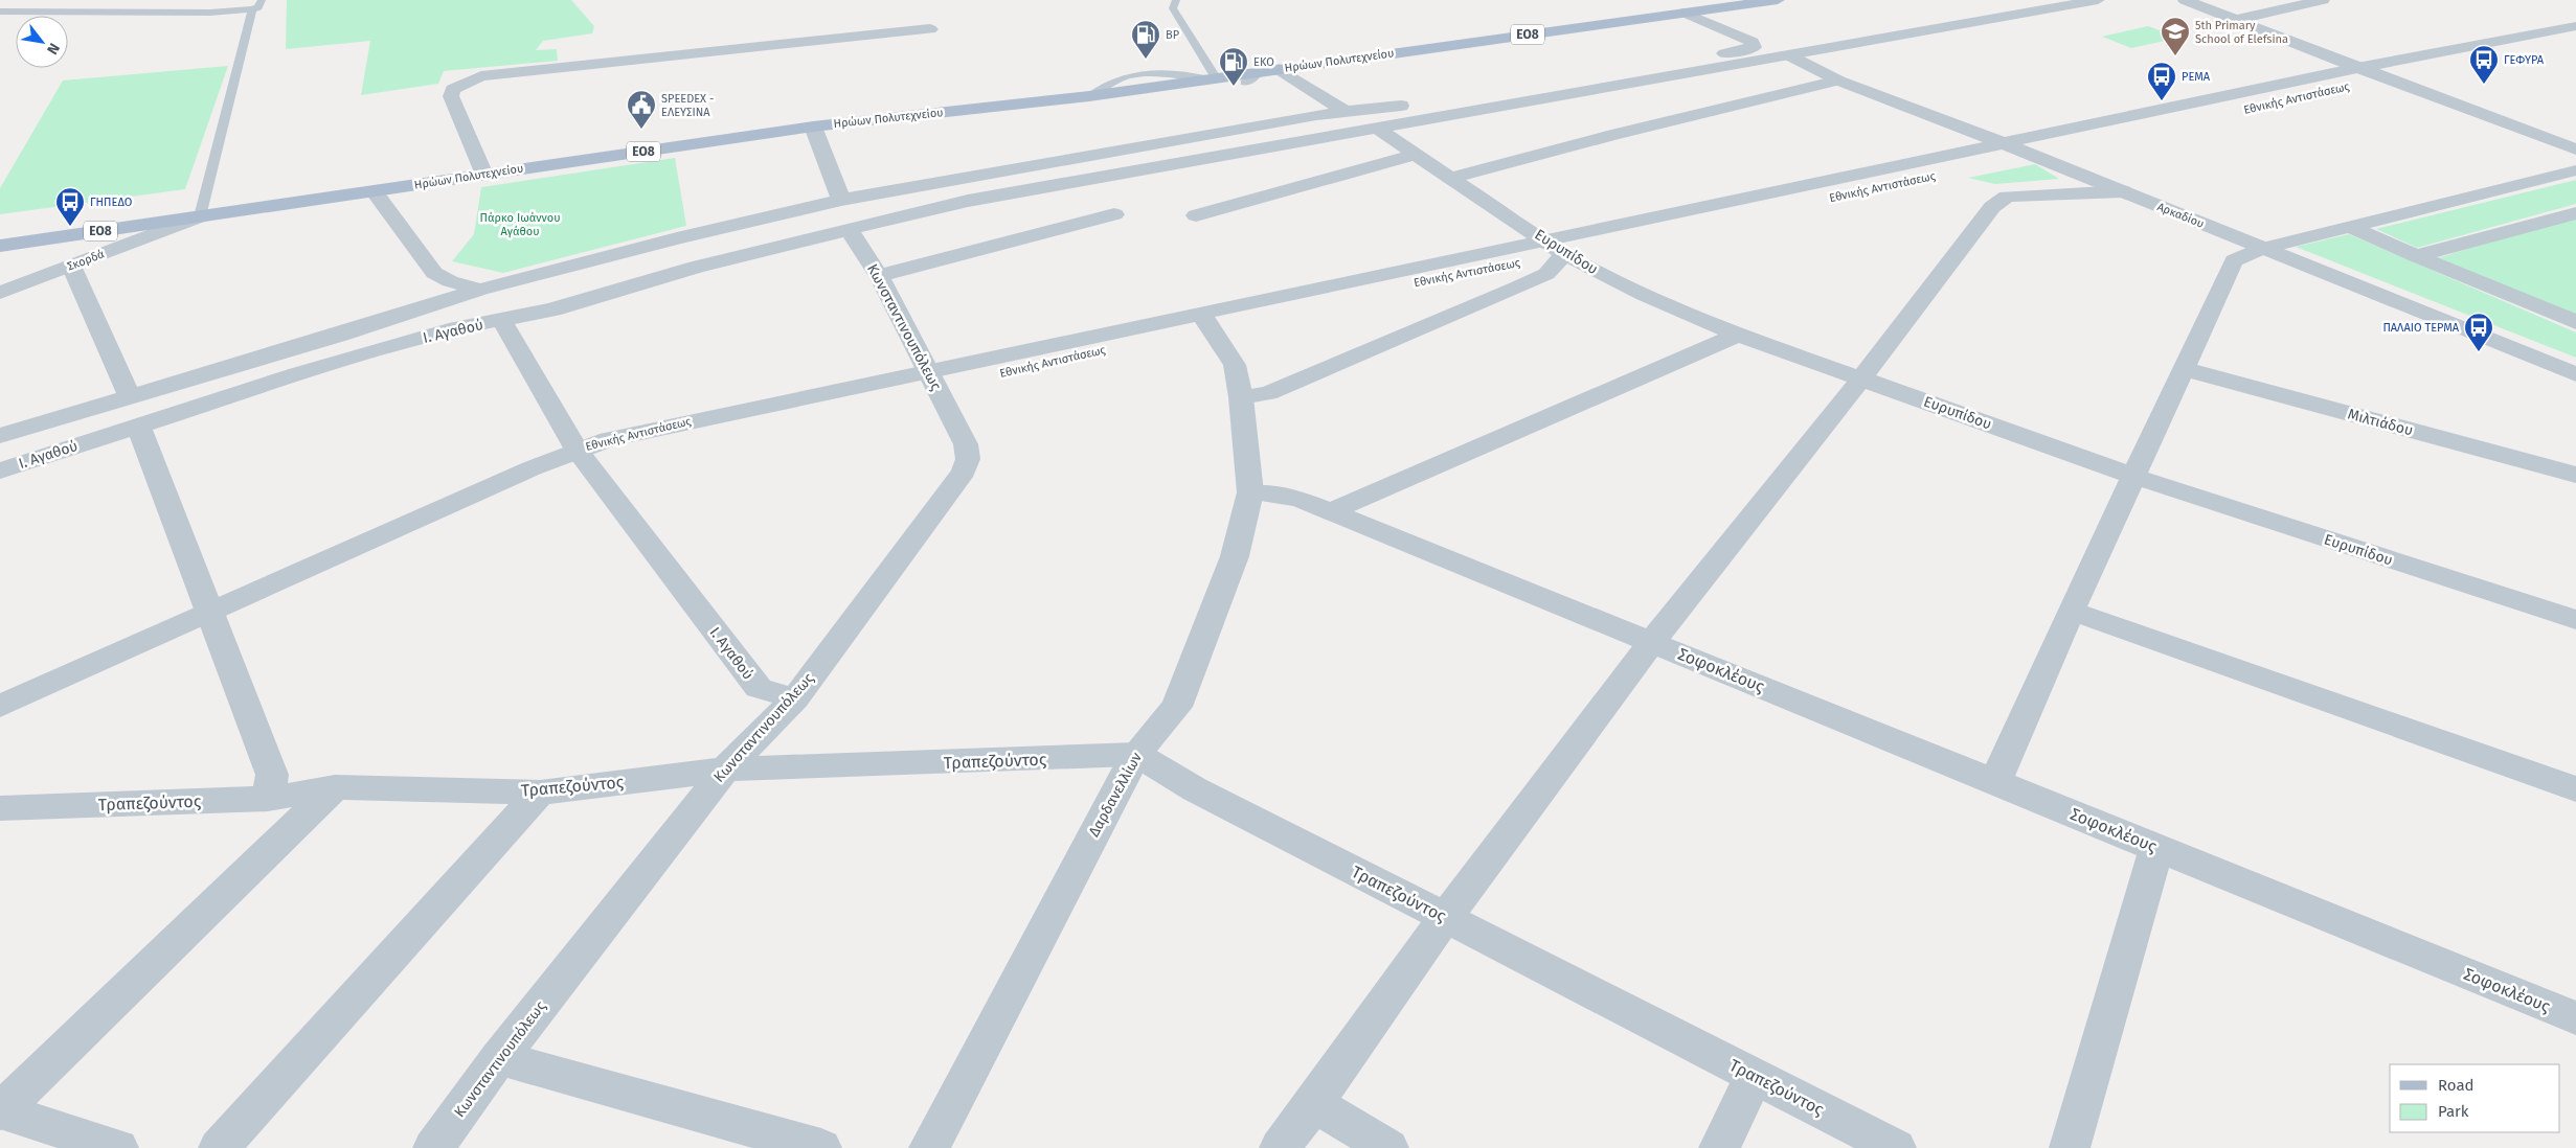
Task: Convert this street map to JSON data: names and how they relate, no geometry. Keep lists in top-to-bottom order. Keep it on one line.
{"streets":{"main road":["ΕΟ8","Ηρώων Πολυτεχνείου"],"street":["Εθνικής Αντιστάσεως","Αρκαδίου","Ευρυπίδου","Σκορδά","Κωνσταντινουπόλεως","Ι. Αγαθού","Μιλτιάδου","Σοφοκλέους","Τραπεζούντος","Δαρδανελλίων"]},"crossings":[["Ηρώων Πολυτεχνείου","Σκορδά"],["Εθνικής Αντιστάσεως","Αρκαδίου"],["Εθνικής Αντιστάσεως","Ευρυπίδου"],["Εθνικής Αντιστάσεως","Κωνσταντινουπόλεως"],["Εθνικής Αντιστάσεως","Ι. Αγαθού"],["Εθνικής Αντιστάσεως","Δαρδανελλίων"],["Κωνσταντινουπόλεως","Ι. Αγαθού"],["Κωνσταντινουπόλεως","Τραπεζούντος"],["Σοφοκλέους","Δαρδανελλίων"],["Τραπεζούντος","Δαρδανελλίων"]],"parks":["Πάρκο Ιωάννου Αγάθου"],"places":{"school or university":["5th Primary School of Elefsina"],"fuel station":["BP","EKO"],"bus stop":["ΓΕΦΥΡΑ","ΡΕΜΑ","ΓΗΠΕΔΟ","ΠΑΛΑΙΟ ΤΕΡΜΑ"],"public building":["SPEEDEX - ΕΛΕΥΣΙΝΑ"]},"legend":["Road","Park"],"north":"bottom right"}
